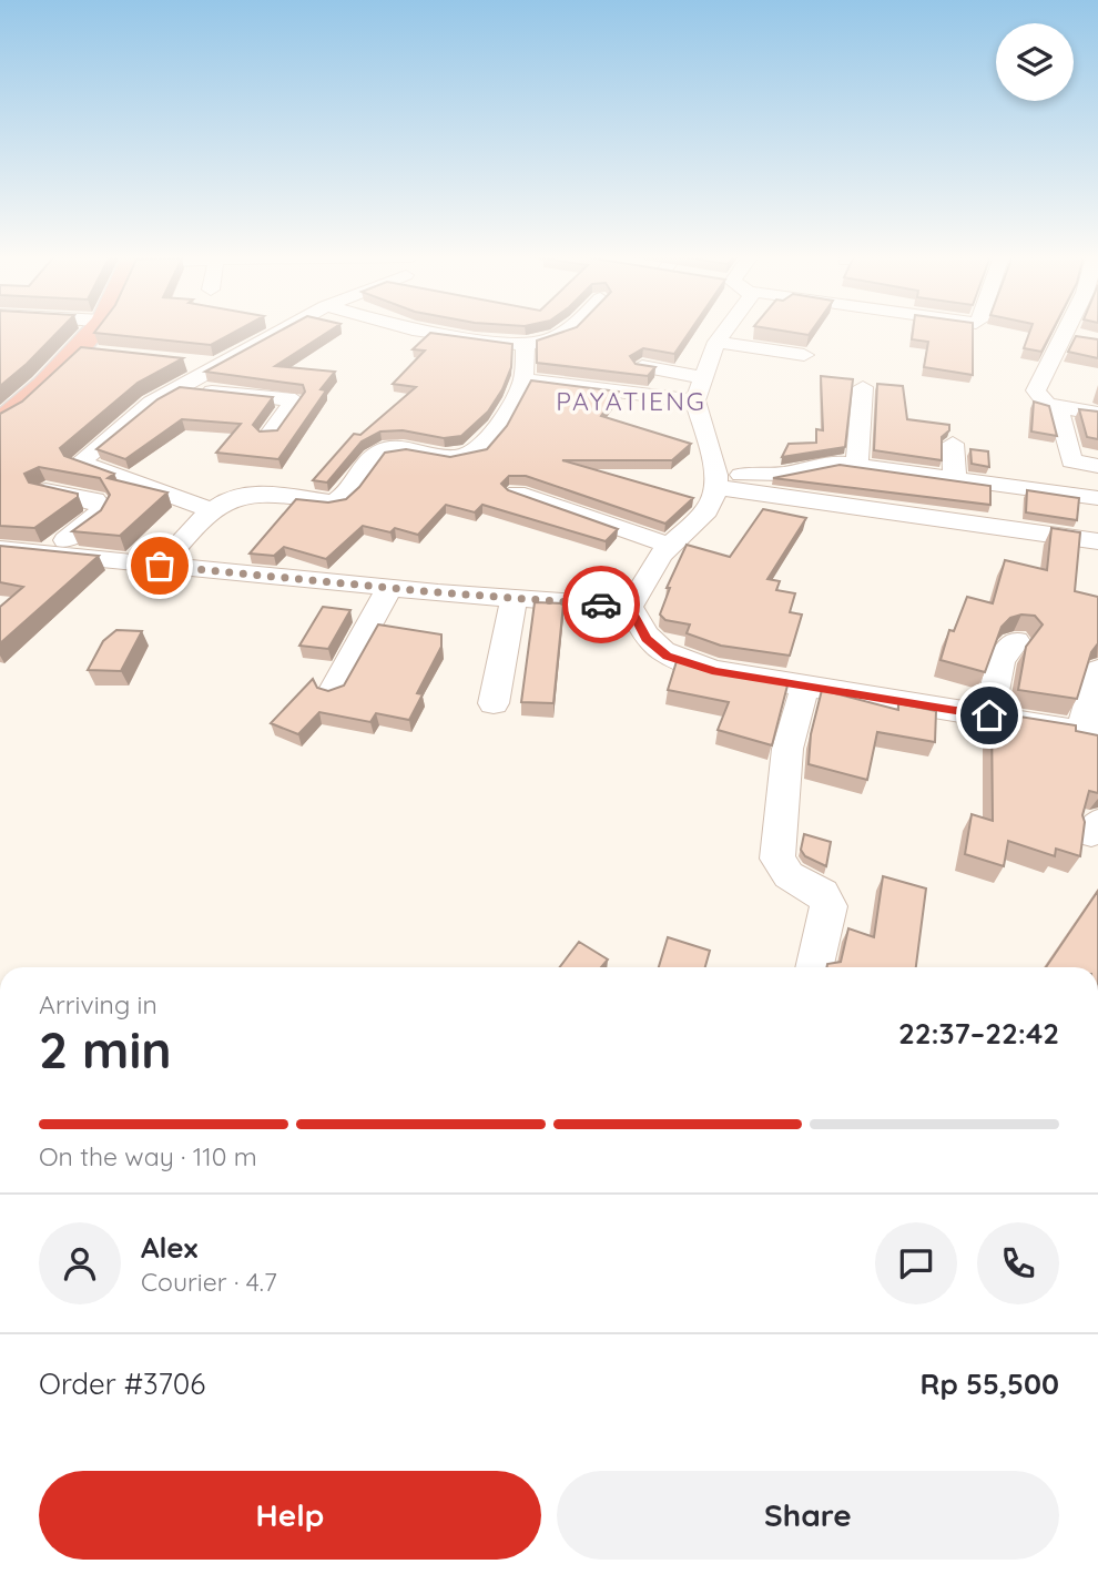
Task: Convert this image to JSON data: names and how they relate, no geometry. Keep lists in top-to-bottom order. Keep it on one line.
{"districts":["PAYATIENG"],"page":{"heading":["2 min","Arriving in","22:37–22:42"],"panel":["Alex","Courier · 4.7","Order #3706","Rp 55,500"],"bar":"On the way · 110 m","buttons":["Help","Share"]}}
